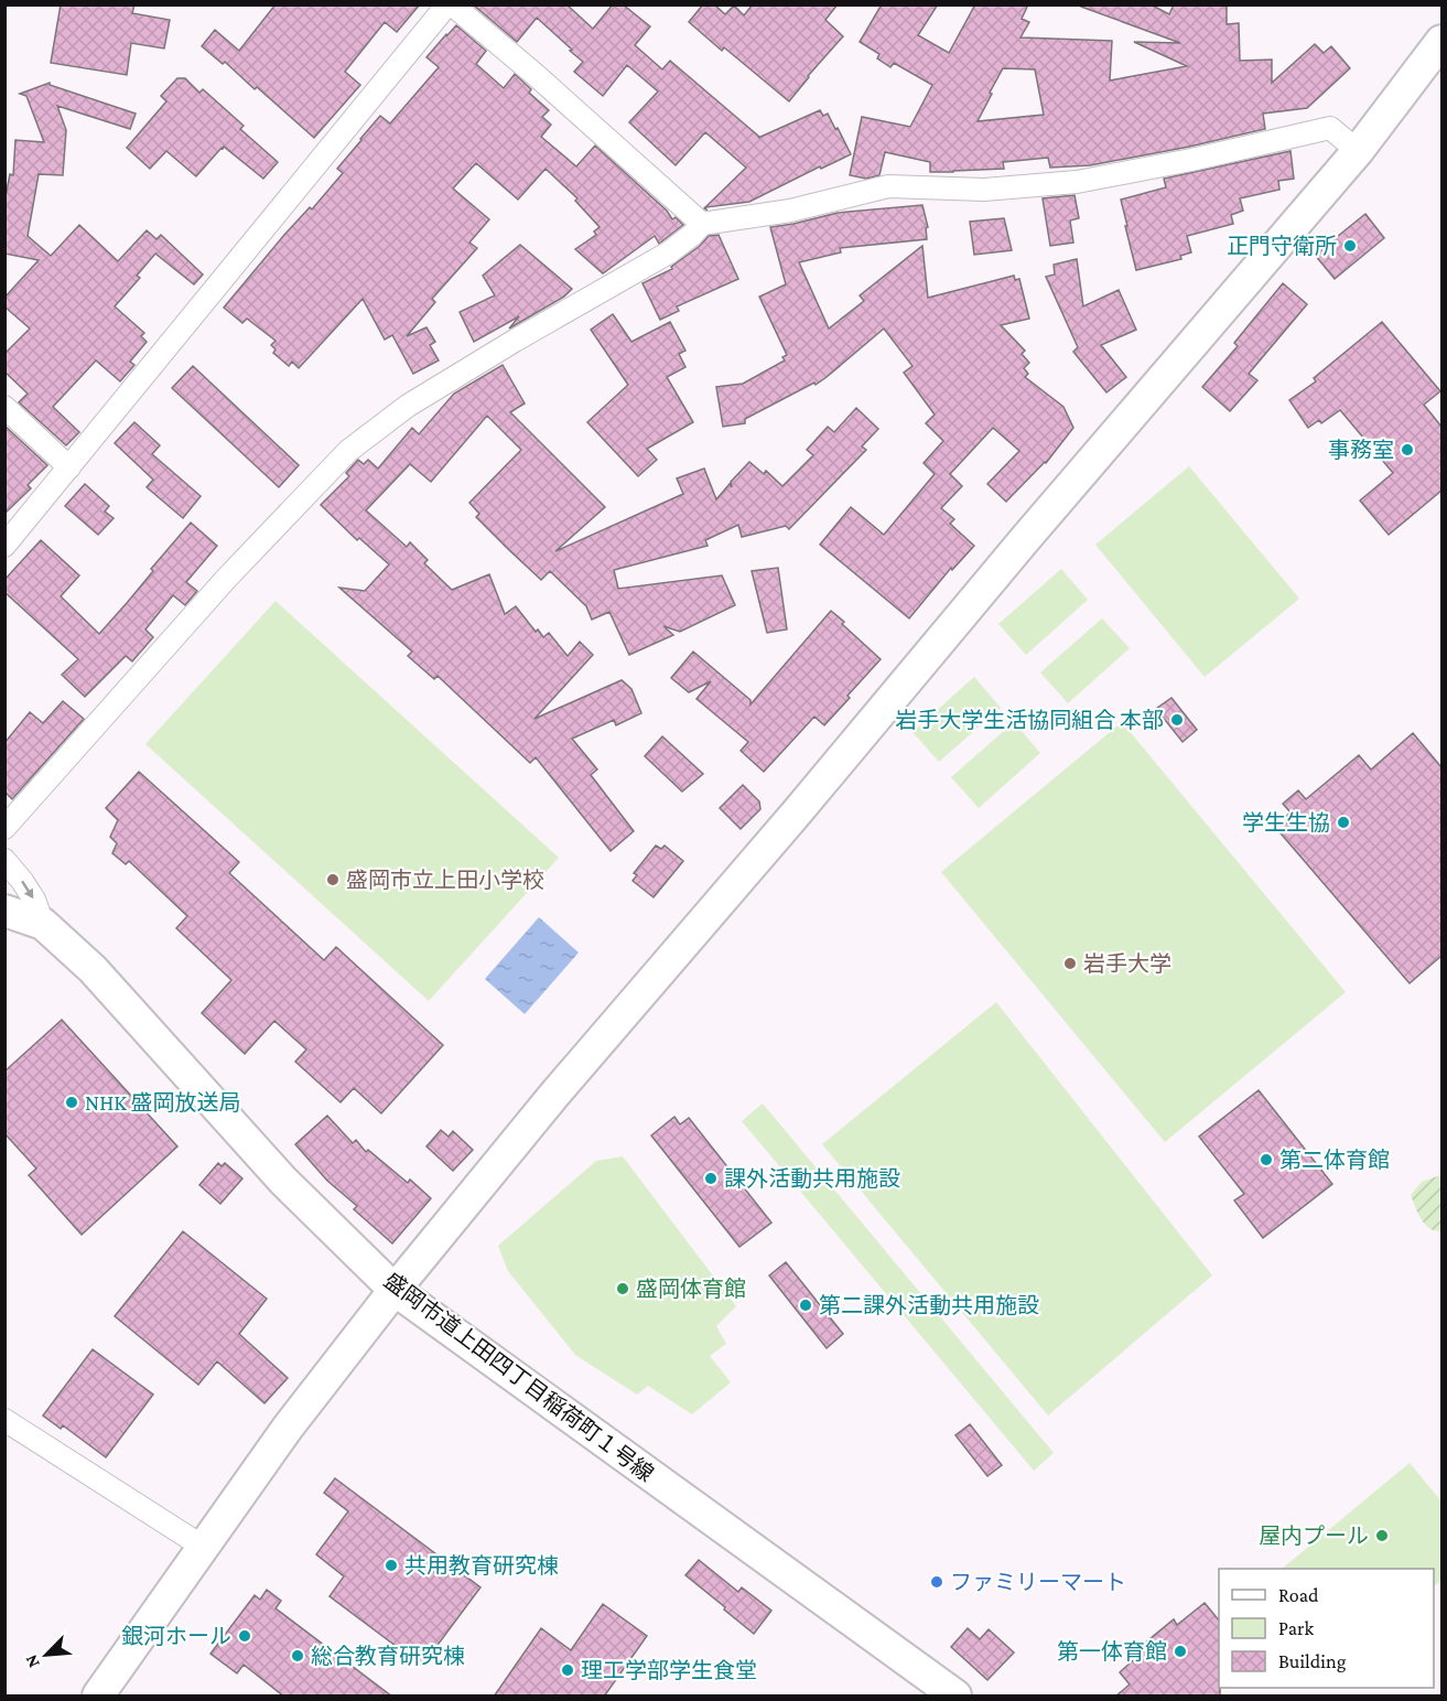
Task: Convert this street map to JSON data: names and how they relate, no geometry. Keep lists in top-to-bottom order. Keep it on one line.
{"streets":{"street":["盛岡市道上田四丁目稲荷町１号線"]},"places":["正門守衛所","事務室","岩手大学生活協同組合 本部","学生生協","盛岡市立上田小学校","岩手大学","NHK 盛岡放送局","第二体育館","課外活動共用施設","盛岡体育館","第二課外活動共用施設","屋内プール","共用教育研究棟","ファミリーマート","銀河ホール","第一体育館","総合教育研究棟","理工学部学生食堂"],"legend":["Road","Park","Building"],"north":"bottom left"}
